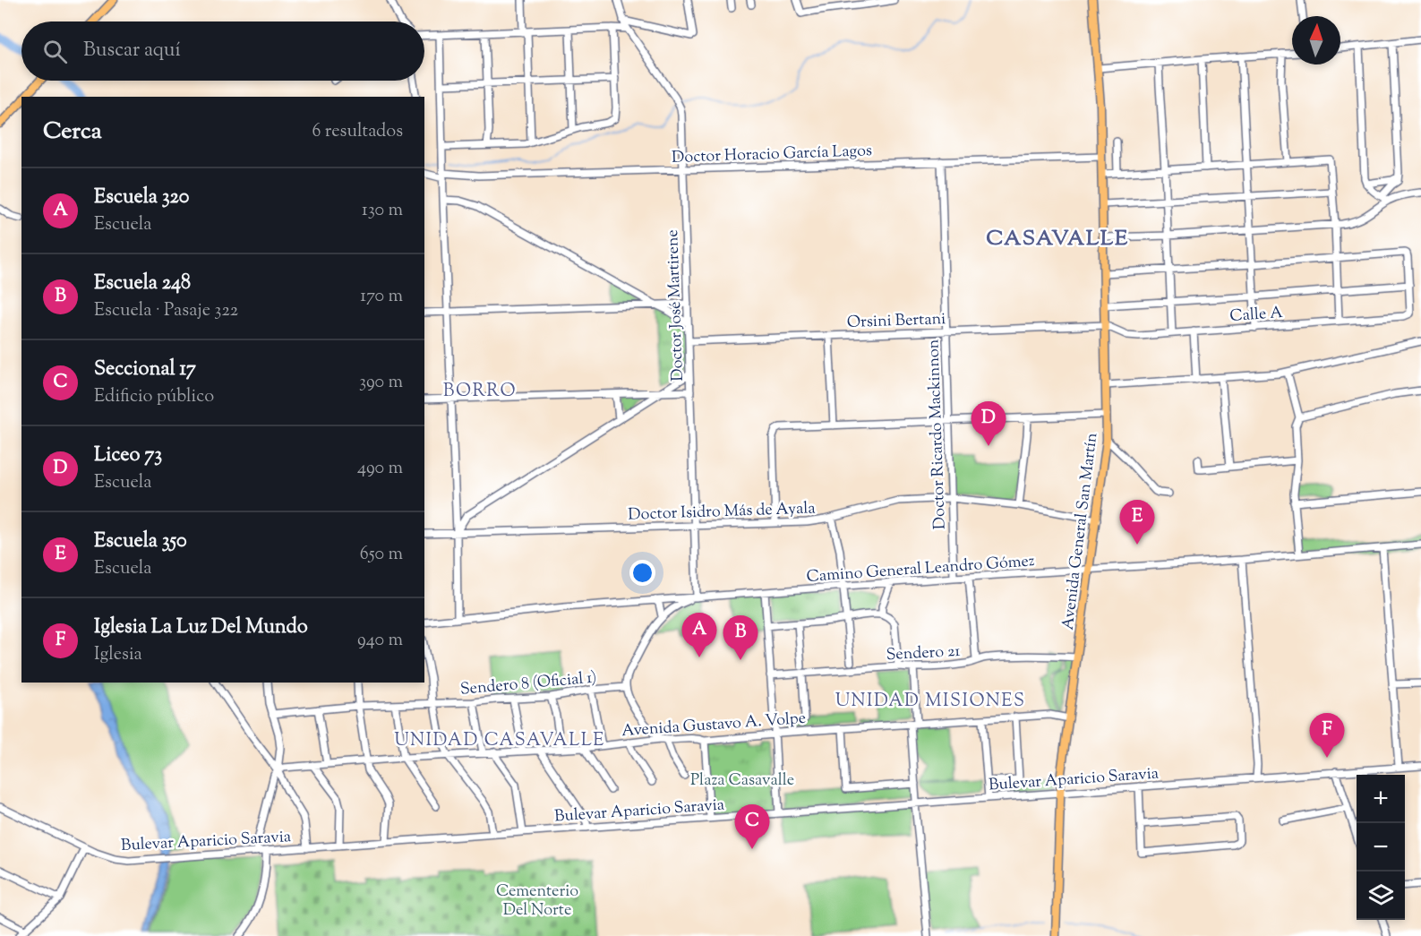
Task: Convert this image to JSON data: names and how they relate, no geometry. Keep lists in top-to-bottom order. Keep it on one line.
{"streets":{"main road":["Avenida General San Martín"],"street":["Doctor Horacio García Lagos","Doctor José Martirene","Calle A","Orsini Bertani","Doctor Ricardo Mackinnon","Doctor Isidro Más de Ayala","Camino General Leandro Gómez","Sendero 21","Sendero 8 (Oficial 1)","Avenida Gustavo A. Volpe","Bulevar Aparicio Saravia"]},"crossings":[["Doctor Horacio García Lagos","Doctor José Martirene"],["Doctor Horacio García Lagos","Doctor Ricardo Mackinnon"],["Doctor Horacio García Lagos","Avenida General San Martín"],["Doctor José Martirene","Orsini Bertani"],["Doctor José Martirene","Doctor Isidro Más de Ayala"],["Doctor José Martirene","Camino General Leandro Gómez"],["Doctor José Martirene","Sendero 21"],["Doctor José Martirene","Sendero 8 (Oficial 1)"],["Doctor José Martirene","Avenida Gustavo A. Volpe"],["Calle A","Orsini Bertani"],["Calle A","Avenida General San Martín"],["Orsini Bertani","Doctor Ricardo Mackinnon"],["Orsini Bertani","Avenida General San Martín"],["Doctor Ricardo Mackinnon","Doctor Isidro Más de Ayala"],["Doctor Ricardo Mackinnon","Camino General Leandro Gómez"],["Doctor Isidro Más de Ayala","Avenida General San Martín"],["Avenida General San Martín","Camino General Leandro Gómez"],["Avenida General San Martín","Sendero 21"],["Avenida General San Martín","Avenida Gustavo A. Volpe"],["Avenida General San Martín","Bulevar Aparicio Saravia"],["Camino General Leandro Gómez","Sendero 21"],["Camino General Leandro Gómez","Sendero 8 (Oficial 1)"],["Camino General Leandro Gómez","Avenida Gustavo A. Volpe"],["Sendero 21","Sendero 8 (Oficial 1)"],["Sendero 21","Avenida Gustavo A. Volpe"],["Sendero 8 (Oficial 1)","Avenida Gustavo A. Volpe"]],"districts":["CASAVALLE","BORRO","UNIDAD MISIONES","UNIDAD CASAVALLE"],"parks":["Plaza Casavalle","Cementerio Del Norte"],"north":"top","page":{"search":"Buscar aquí","heading":["Cerca","6 resultados"],"list":[{"mark":"A","name":"Escuela 320","note":"Escuela","value":"130 m"},{"mark":"B","name":"Escuela 248","note":"Escuela · Pasaje 322","value":"170 m"},{"mark":"C","name":"Seccional 17","note":"Edificio público","value":"390 m"},{"mark":"D","name":"Liceo 73","note":"Escuela","value":"490 m"},{"mark":"E","name":"Escuela 350","note":"Escuela","value":"650 m"},{"mark":"F","name":"Iglesia La Luz Del Mundo","note":"Iglesia","value":"940 m"}],"pins":["D","E","A","B","F","C"],"map_buttons":["+","−"]}}
